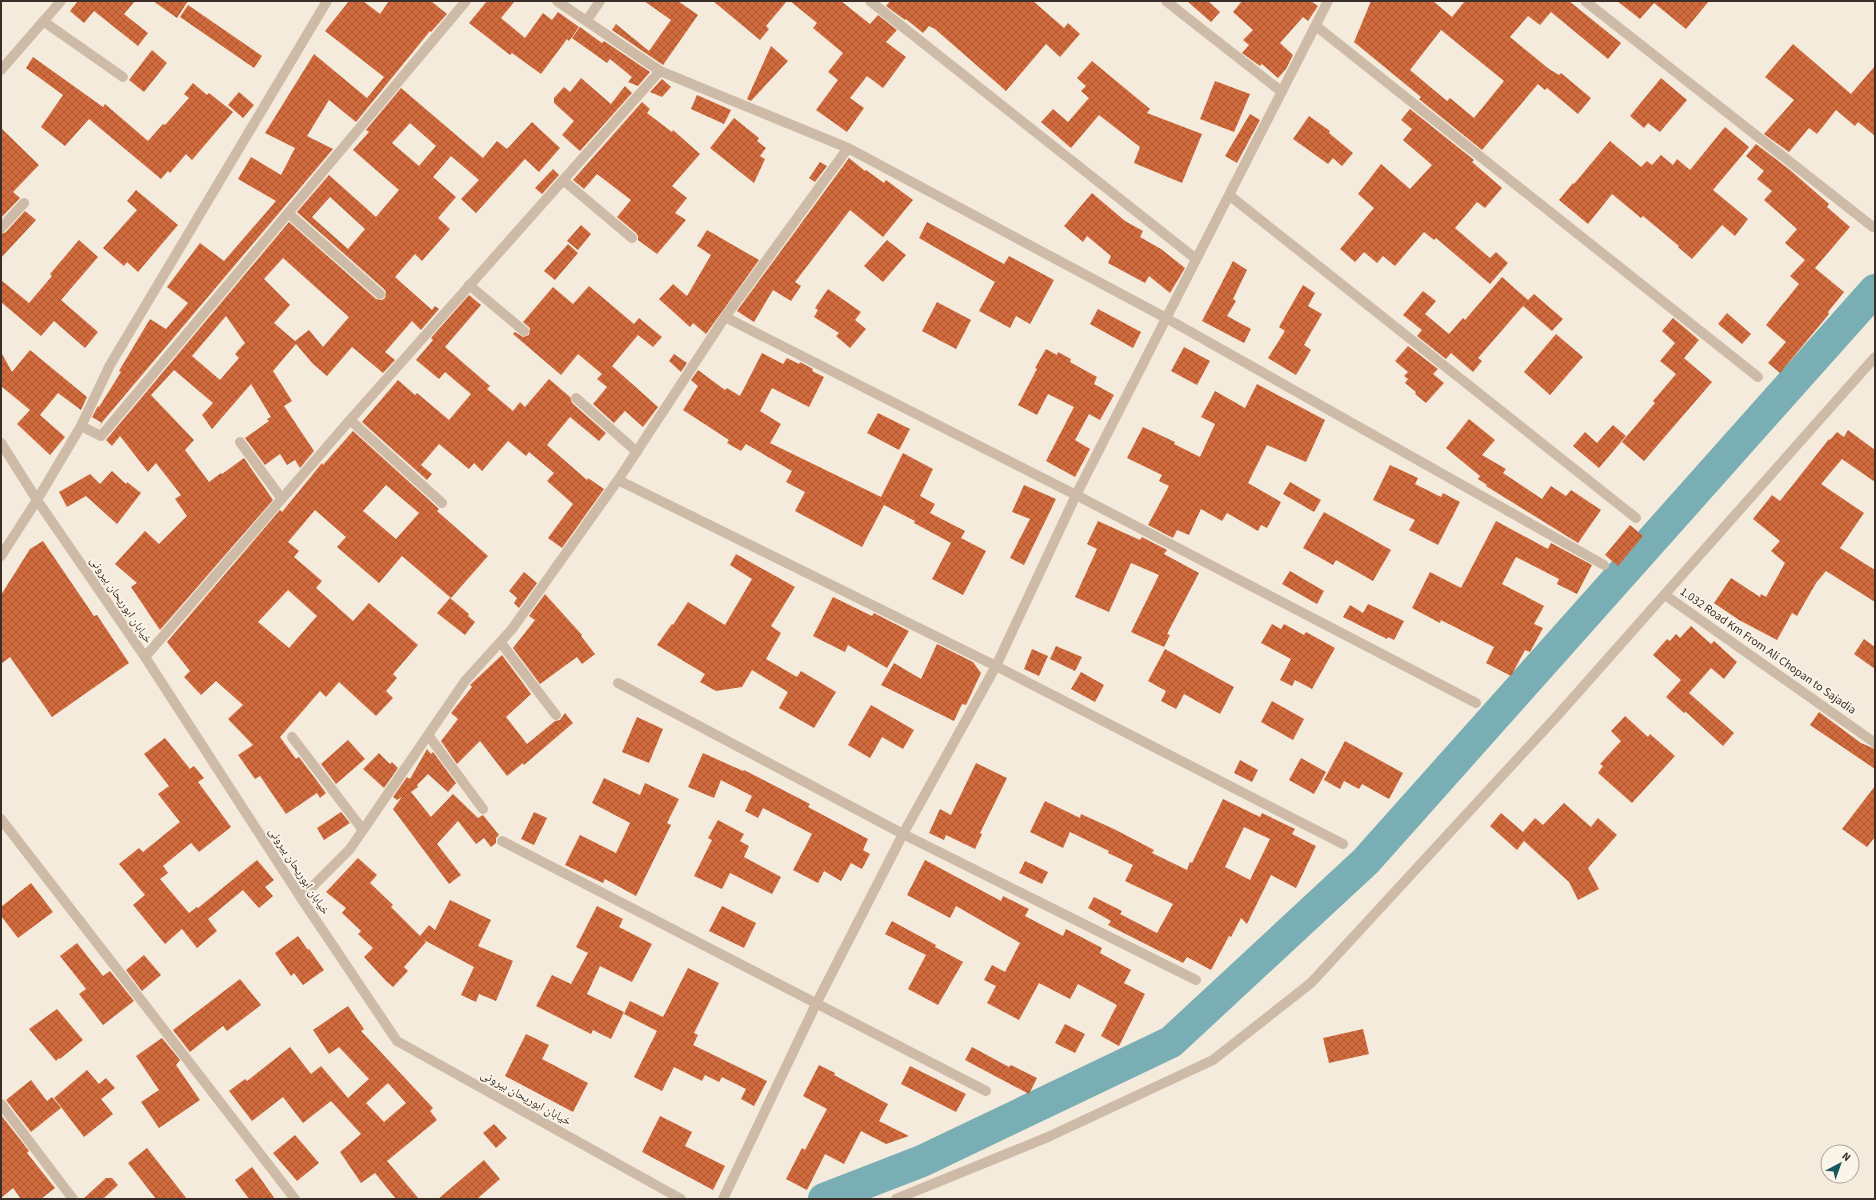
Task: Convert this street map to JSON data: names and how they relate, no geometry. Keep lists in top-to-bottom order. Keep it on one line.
{"streets":{"street":["خیابان ابوریحان بیرونی","1.032 Road Km From Ali Chopan to Sajadia"]},"north":"top right"}
